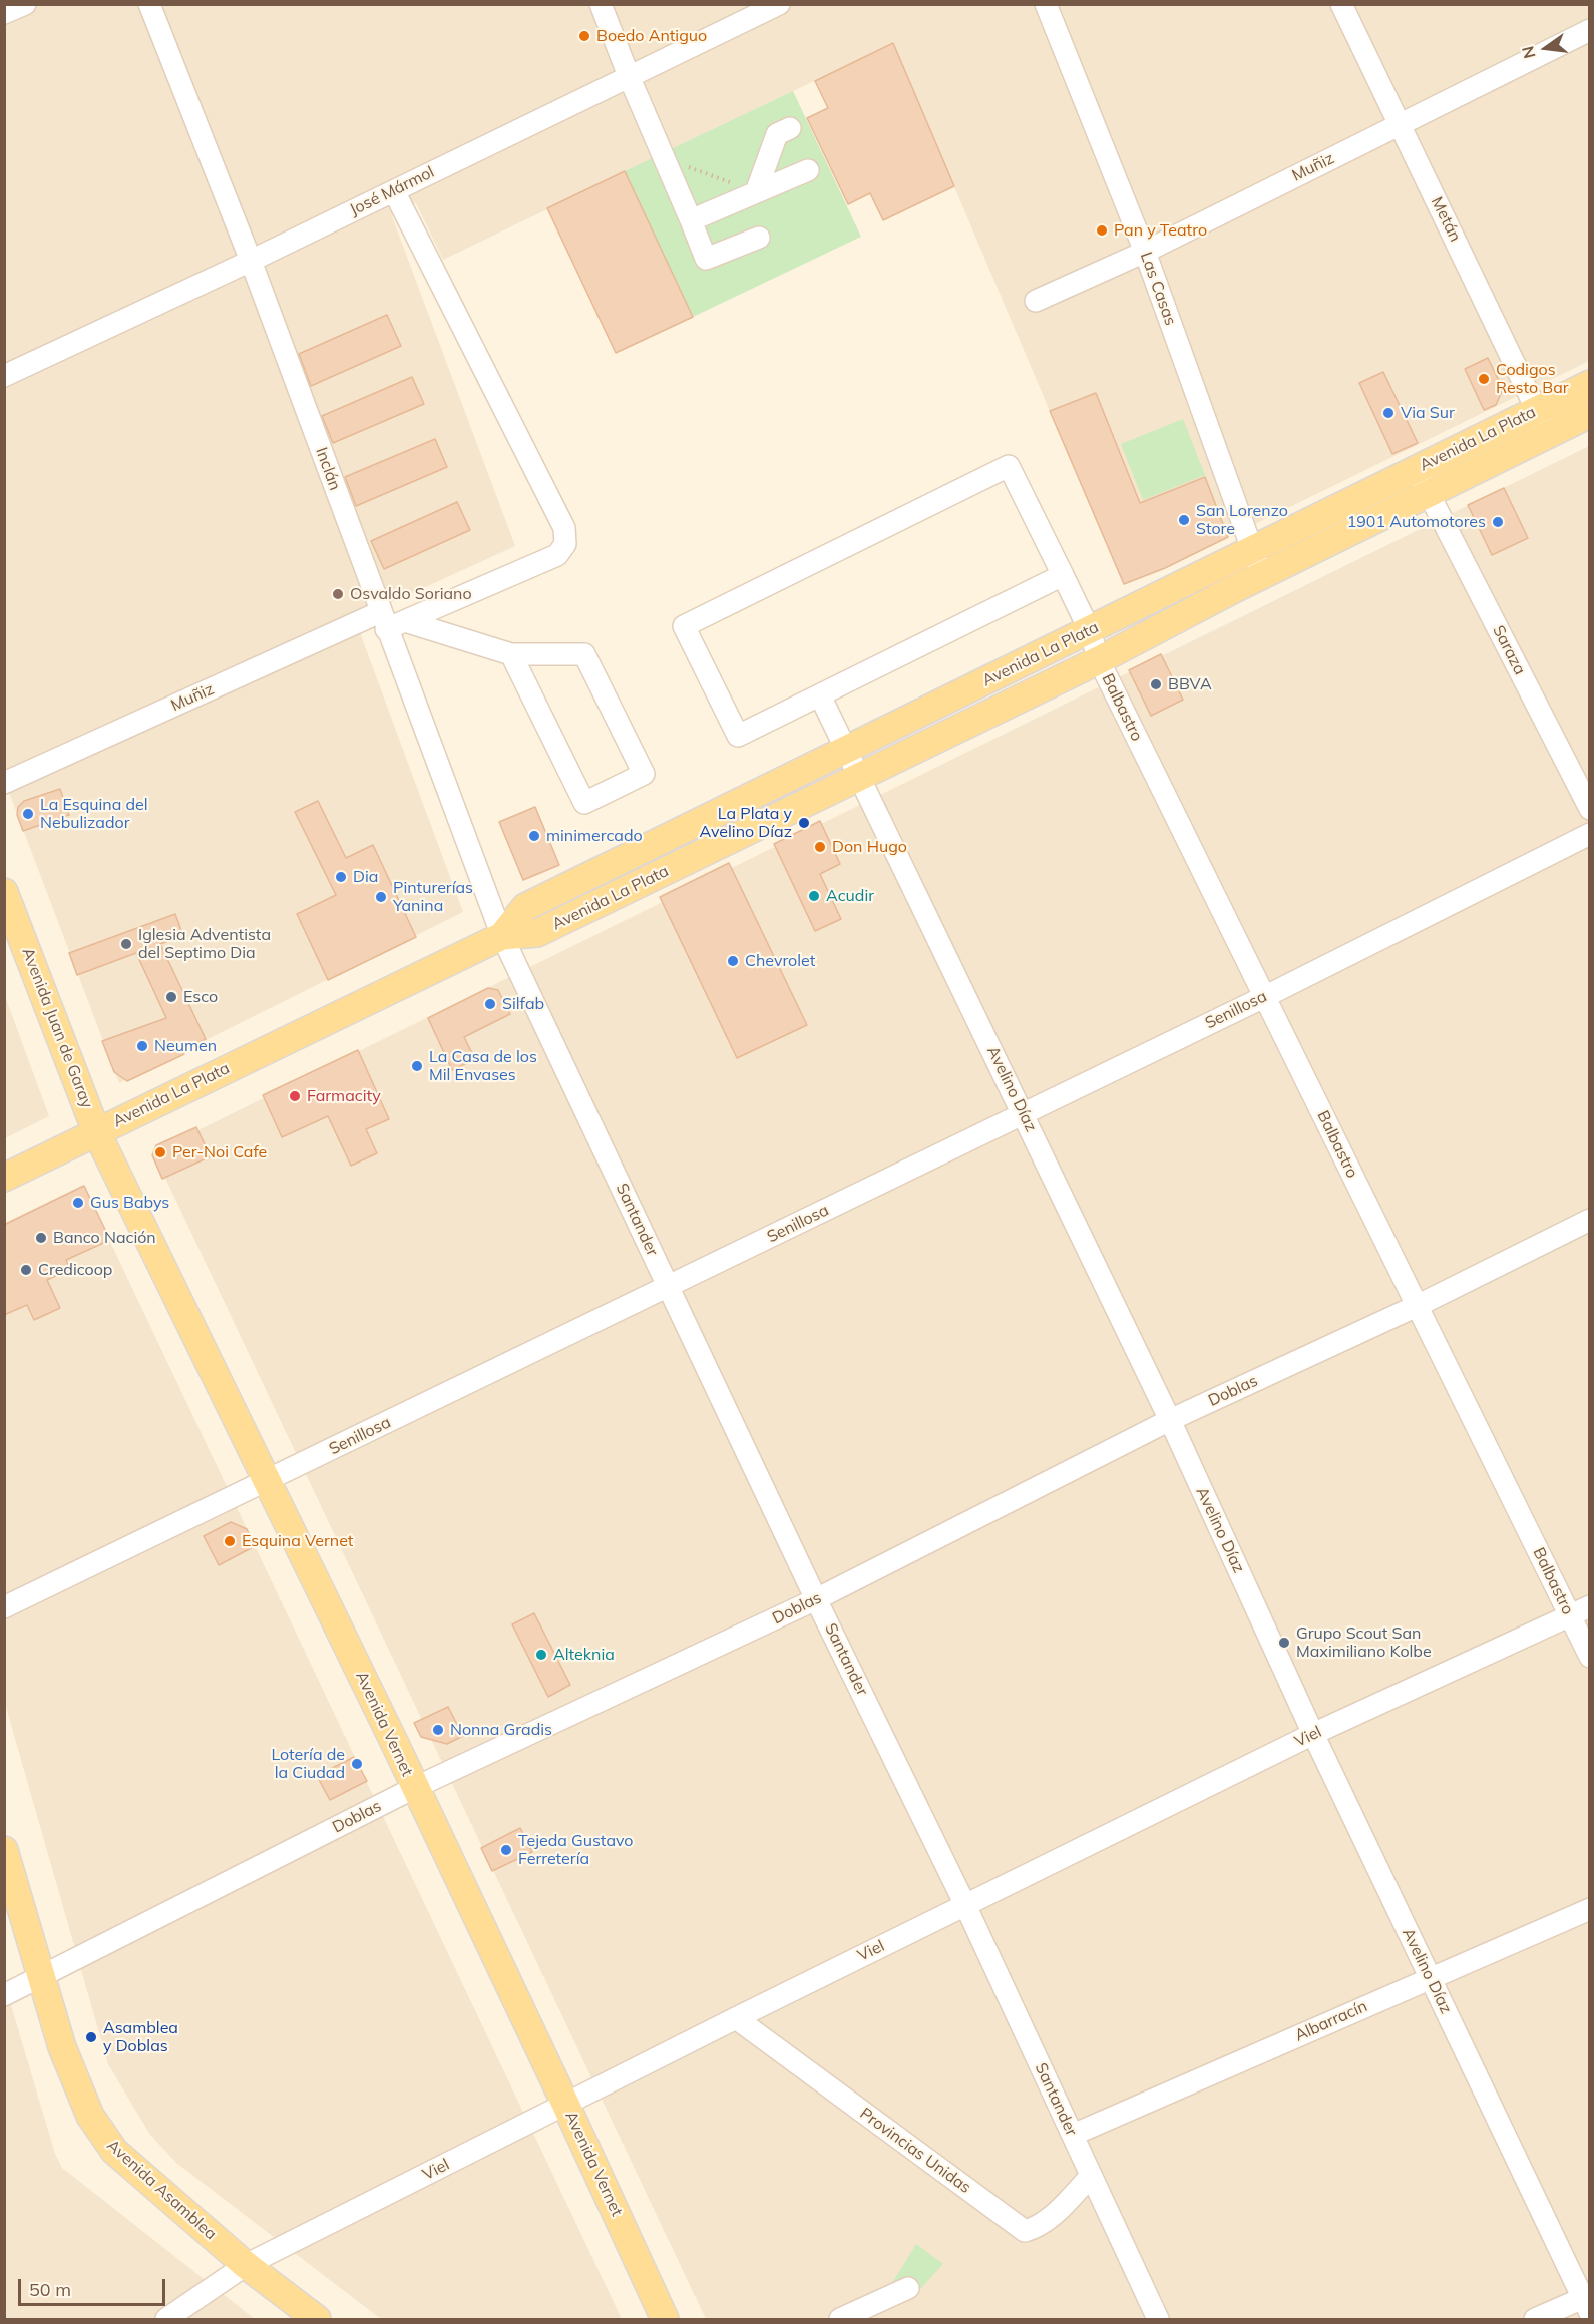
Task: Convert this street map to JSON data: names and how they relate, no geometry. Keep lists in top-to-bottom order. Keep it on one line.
{"streets":{"main road":["Avenida La Plata","Avenida Juan de Garay","Avenida Vernet","Avenida Asamblea"],"street":["Muñiz","José Mármol","Metán","Las Casas","Inclán","Saraza","Balbastro","Senillosa","Avelino Díaz","Santander","Doblas","Viel","Albarracín","Provincias Unidas"]},"crossings":[["Muñiz","José Mármol"],["Muñiz","Metán"],["Muñiz","Las Casas"],["Muñiz","Inclán"],["José Mármol","Inclán"],["Metán","Avenida La Plata"],["Las Casas","Avenida La Plata"],["Avenida La Plata","Inclán"],["Avenida La Plata","Saraza"],["Avenida La Plata","Balbastro"],["Avenida La Plata","Avenida Juan de Garay"],["Avenida La Plata","Avelino Díaz"],["Avenida La Plata","Santander"],["Avenida La Plata","Avenida Vernet"],["Inclán","Santander"],["Balbastro","Senillosa"],["Balbastro","Avelino Díaz"],["Balbastro","Doblas"],["Balbastro","Viel"],["Senillosa","Avelino Díaz"],["Senillosa","Santander"],["Senillosa","Avenida Vernet"],["Avenida Juan de Garay","Avenida Vernet"],["Avelino Díaz","Doblas"],["Avelino Díaz","Viel"],["Avelino Díaz","Albarracín"],["Santander","Doblas"],["Santander","Viel"],["Santander","Albarracín"],["Santander","Provincias Unidas"],["Doblas","Avenida Vernet"],["Doblas","Avenida Asamblea"],["Avenida Vernet","Viel"],["Viel","Provincias Unidas"],["Viel","Avenida Asamblea"]],"places":["Boedo Antiguo","Pan y Teatro","Codigos Resto Bar","Via Sur","San Lorenzo Store","1901 Automotores","Osvaldo Soriano","BBVA","La Esquina del Nebulizador","La Plata y Avelino Díaz","minimercado","Don Hugo","Dia","Acudir","Pinturerías Yanina","Iglesia Adventista del Septimo Dia","Chevrolet","Esco","Silfab","Neumen","La Casa de los Mil Envases","Farmacity","Per-Noi Cafe","Gus Babys","Banco Nación","Credicoop","Esquina Vernet","Grupo Scout San Maximiliano Kolbe","Alteknia","Nonna Gradis","Lotería de la Ciudad","Tejeda Gustavo Ferretería","Asamblea y Doblas"],"scale_bar":"50 m","north":"left"}
